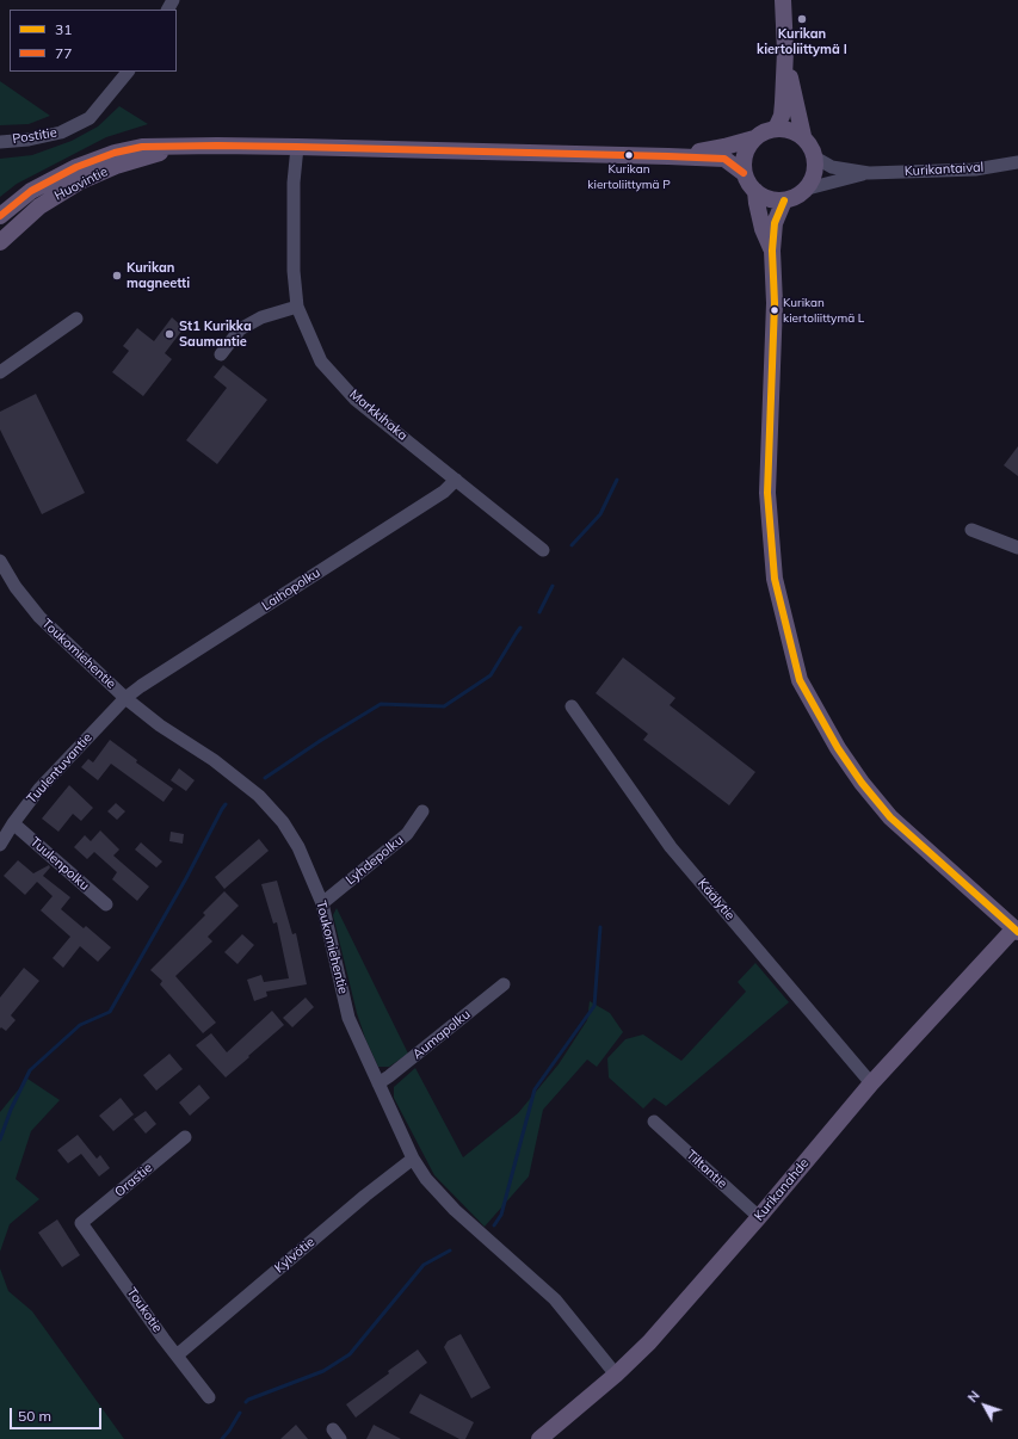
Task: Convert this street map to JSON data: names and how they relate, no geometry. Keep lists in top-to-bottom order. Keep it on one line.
{"streets":{"main road":["Huovintie","Kurikanahde"],"street":["Postitie","Kurikantaival","Markkihaka","Laihopolku","Toukomiehentie","Tuulentuvantie","Lyhdepolku","Tuulenpolku","Käälytie","Aumapolku","Tiltantie","Orastie","Kylvötie","Toukotie"]},"crossings":[["Kurikantaival","Huovintie"],["Huovintie","Markkihaka"],["Markkihaka","Laihopolku"],["Laihopolku","Toukomiehentie"],["Laihopolku","Tuulentuvantie"],["Toukomiehentie","Tuulentuvantie"],["Toukomiehentie","Lyhdepolku"],["Toukomiehentie","Aumapolku"],["Toukomiehentie","Kurikanahde"],["Toukomiehentie","Kylvötie"],["Tuulentuvantie","Tuulenpolku"],["Käälytie","Kurikanahde"],["Tiltantie","Kurikanahde"],["Orastie","Toukotie"],["Kylvötie","Toukotie"]],"places":["Kurikan kiertoliittymä I","Kurikan kiertoliittymä P","Kurikan magneetti","Kurikan kiertoliittymä L","St1 Kurikka Saumantie"],"lines":["transit line 77","transit line 31"],"legend":["31","77"],"scale_bar":"50 m","north":"top left"}
